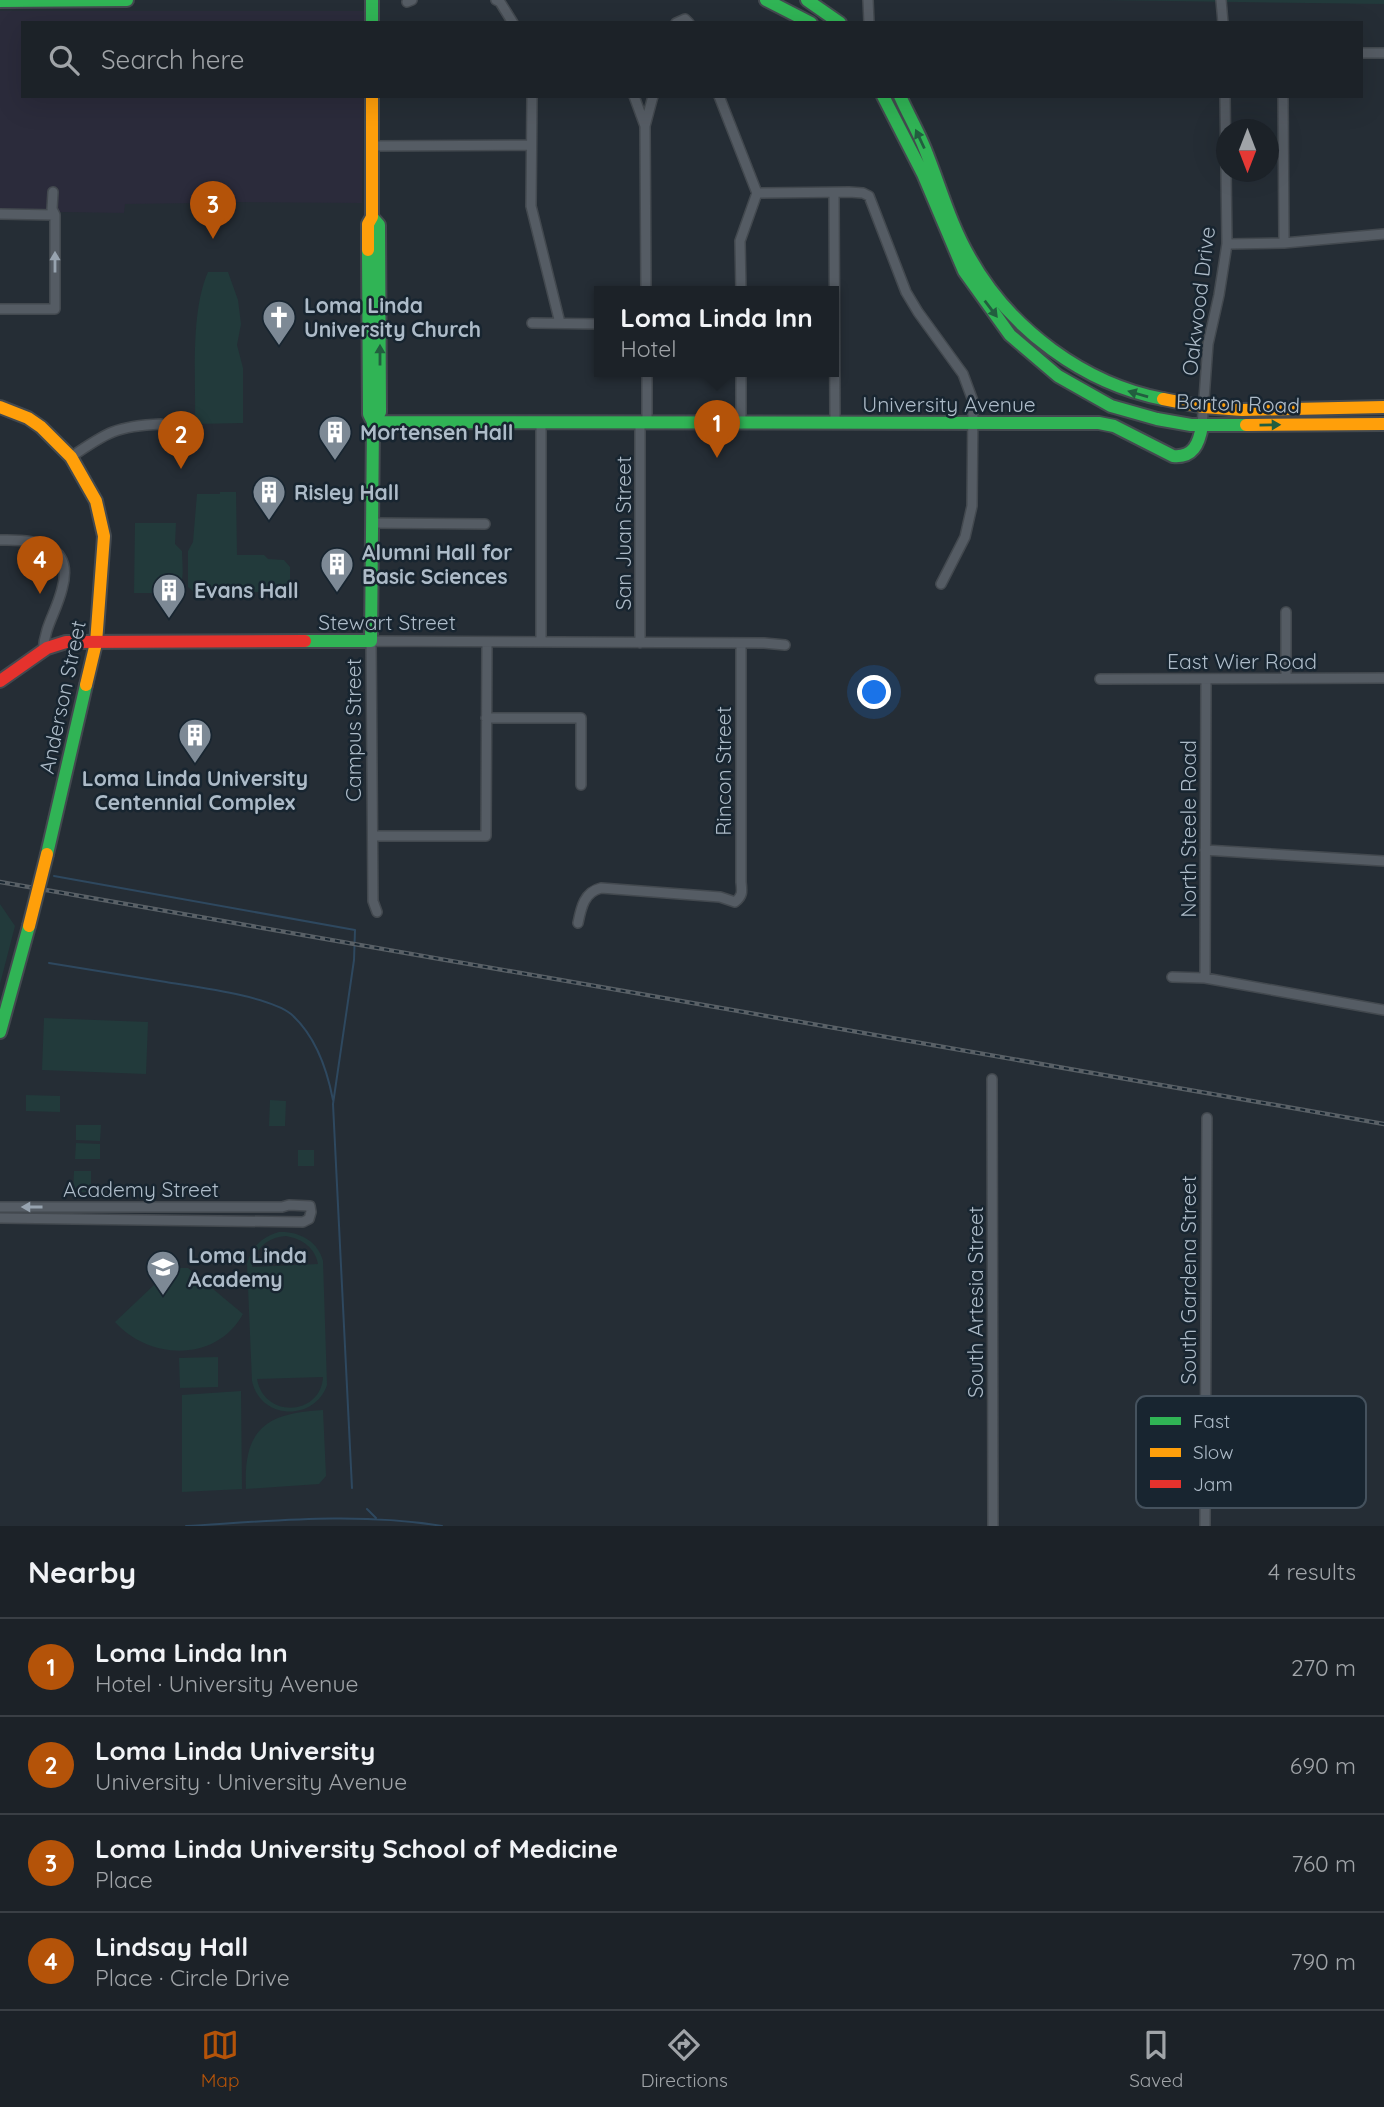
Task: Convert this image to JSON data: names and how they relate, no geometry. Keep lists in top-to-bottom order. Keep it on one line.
{"streets":{"main road":["Barton Road","University Avenue","Stewart Street","Anderson Street","Campus Street"],"street":["Oakwood Drive","San Juan Street","East Wier Road","Rincon Street","North Steele Road","Academy Street","South Gardena Street","South Artesia Street"]},"crossings":[["Oakwood Drive","Barton Road"],["Oakwood Drive","University Avenue"],["Barton Road","University Avenue"],["University Avenue","San Juan Street"],["University Avenue","Campus Street"],["San Juan Street","Stewart Street"],["Stewart Street","Anderson Street"],["Stewart Street","Campus Street"],["Stewart Street","Rincon Street"],["East Wier Road","North Steele Road"]],"places":{"church":["Loma Linda University Church"],"building":["Mortensen Hall","Risley Hall","Alumni Hall for Basic Sciences","Evans Hall","Loma Linda University Centennial Complex"],"school or university":["Loma Linda Academy"]},"legend":["Fast","Slow","Jam"],"north":"bottom","page":{"search":"Search here","pins":["3","1","2","4"],"popup":["Loma Linda Inn","Hotel"],"heading":["Nearby","4 results"],"list":[{"mark":"1","name":"Loma Linda Inn","note":"Hotel · University Avenue","value":"270 m"},{"mark":"2","name":"Loma Linda University","note":"University · University Avenue","value":"690 m"},{"mark":"3","name":"Loma Linda University School of Medicine","note":"Place","value":"760 m"},{"mark":"4","name":"Lindsay Hall","note":"Place · Circle Drive","value":"790 m"}],"nav":["Map","Directions","Saved"]}}
